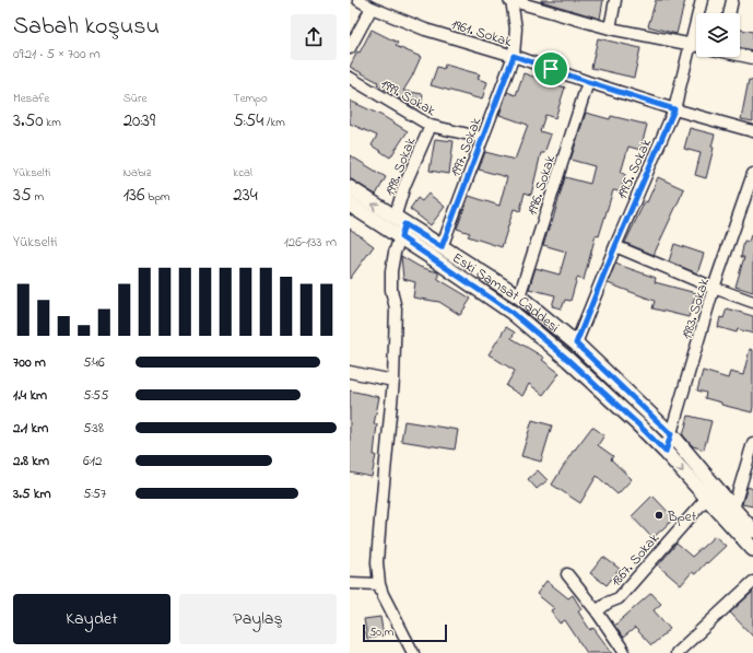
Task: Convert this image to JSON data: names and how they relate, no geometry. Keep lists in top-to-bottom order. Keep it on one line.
{"streets":{"street":["1961. Sokak","1999. Sokak","1997. Sokak","1998. Sokak","1995. Sokak","1996. Sokak","Eski Samsat Caddesi","1983. Sokak","1867. Sokak"]},"crossings":[["1961. Sokak","1997. Sokak"],["1961. Sokak","1995. Sokak"],["1961. Sokak","1996. Sokak"],["1999. Sokak","1997. Sokak"],["1999. Sokak","1998. Sokak"],["1997. Sokak","Eski Samsat Caddesi"],["1998. Sokak","Eski Samsat Caddesi"],["1995. Sokak","Eski Samsat Caddesi"],["1996. Sokak","Eski Samsat Caddesi"],["Eski Samsat Caddesi","1983. Sokak"],["Eski Samsat Caddesi","1867. Sokak"]],"places":["Bpet"],"scale_bar":"50 m","page":{"heading":["Sabah koşusu","09:21 · 5 × 700 m"],"stats":[["Mesafe","3.50 km"],["Süre","20:39"],["Tempo","5:54 /km"],["Yükselti","35 m"],["Nabız","136 bpm"],["kcal","234"]],"chart":["Yükselti","126–133 m"],"list":[{"name":"700 m","note":"5:46"},{"name":"1.4 km","note":"5:55"},{"name":"2.1 km","note":"5:38"},{"name":"2.8 km","note":"6:12"},{"name":"3.5 km","note":"5:57"}],"buttons":["Kaydet","Paylaş"],"scale":"50 m"}}
